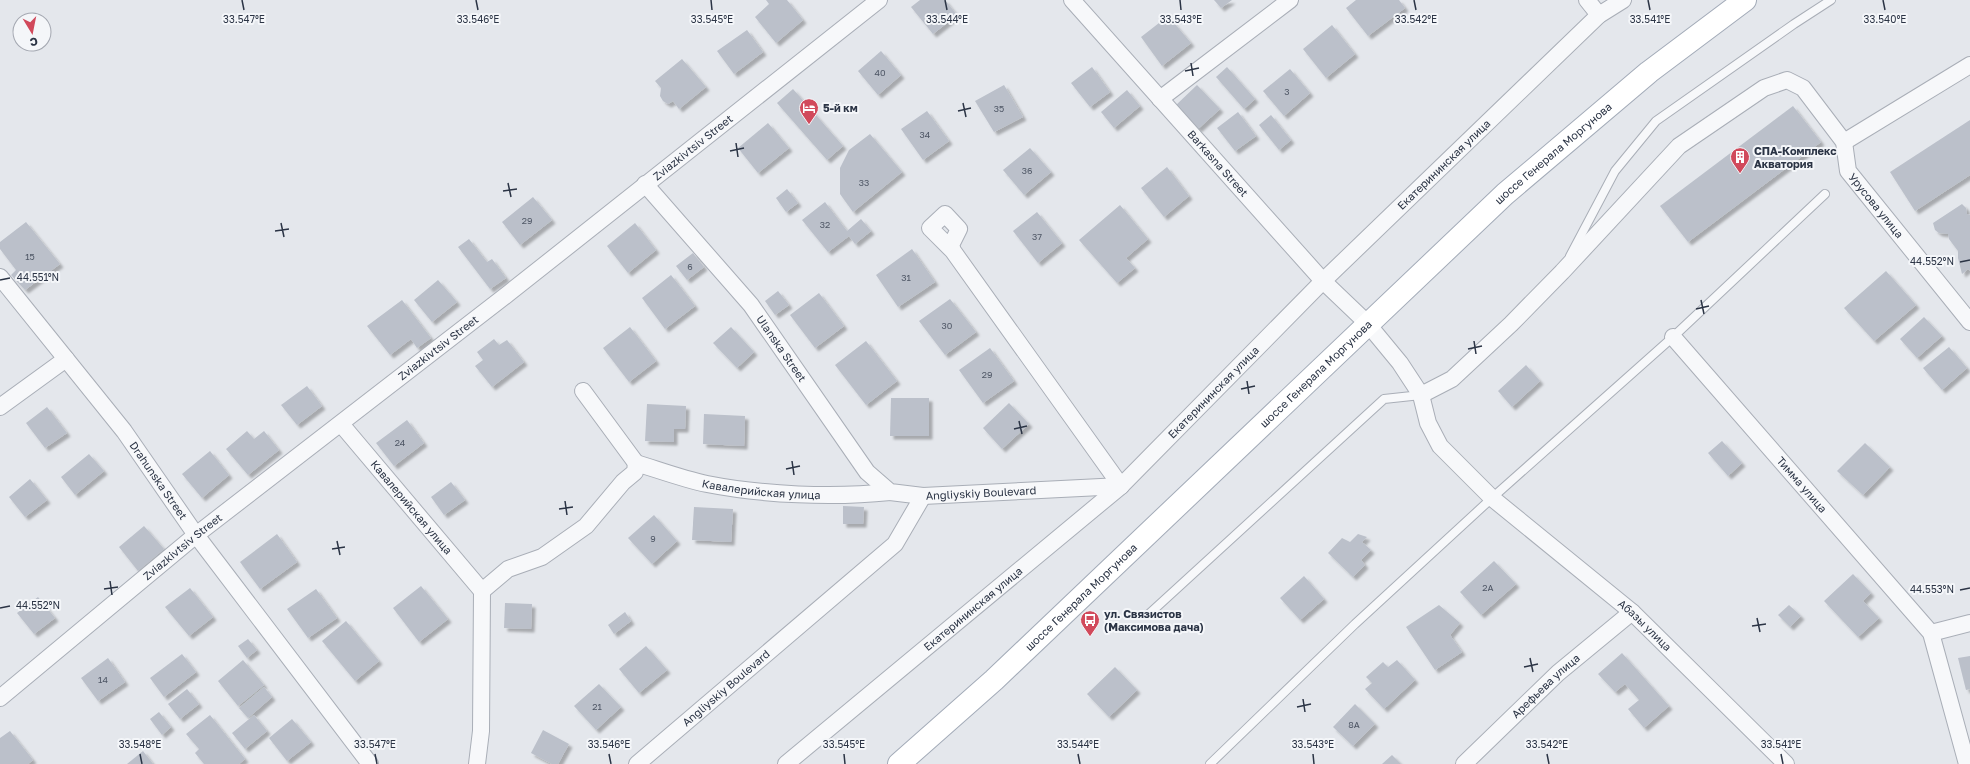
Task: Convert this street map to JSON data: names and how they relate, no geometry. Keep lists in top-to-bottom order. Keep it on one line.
{"streets":{"main road":["шоссе Генерала Моргунова"],"street":["Zviazkivtsiv Street","Barkasna Street","Екатерининская улица","Урусова улица","Ulanska Street","Drahunska Street","Тимма улица","Кавалерийская улица","Angliyskiy Boulevard","Абазы улица","Арефьева улица"]},"crossings":[["Zviazkivtsiv Street","Ulanska Street"],["Zviazkivtsiv Street","Drahunska Street"],["Zviazkivtsiv Street","Кавалерийская улица"],["шоссе Генерала Моргунова","Barkasna Street"],["Barkasna Street","Екатерининская улица"],["Barkasna Street","Абазы улица"],["Екатерининская улица","Angliyskiy Boulevard"],["Ulanska Street","Кавалерийская улица"],["Абазы улица","Арефьева улица"]],"places":{"hotel":["5-й км"],"building":["СПА-Комплекс Акватория"],"bus stop":["ул. Связистов (Максимова дача)"]},"house_numbers":["40","3","35","34","36","33","29","32","37","15","6","31","30","29","24","9","2А","14","21","8А"],"north":"bottom","coordinates":["33.547°E","33.546°E","33.545°E","33.544°E","33.543°E","33.542°E","33.541°E","33.540°E","44.552°N","44.551°N","44.553°N","33.548°E"]}
